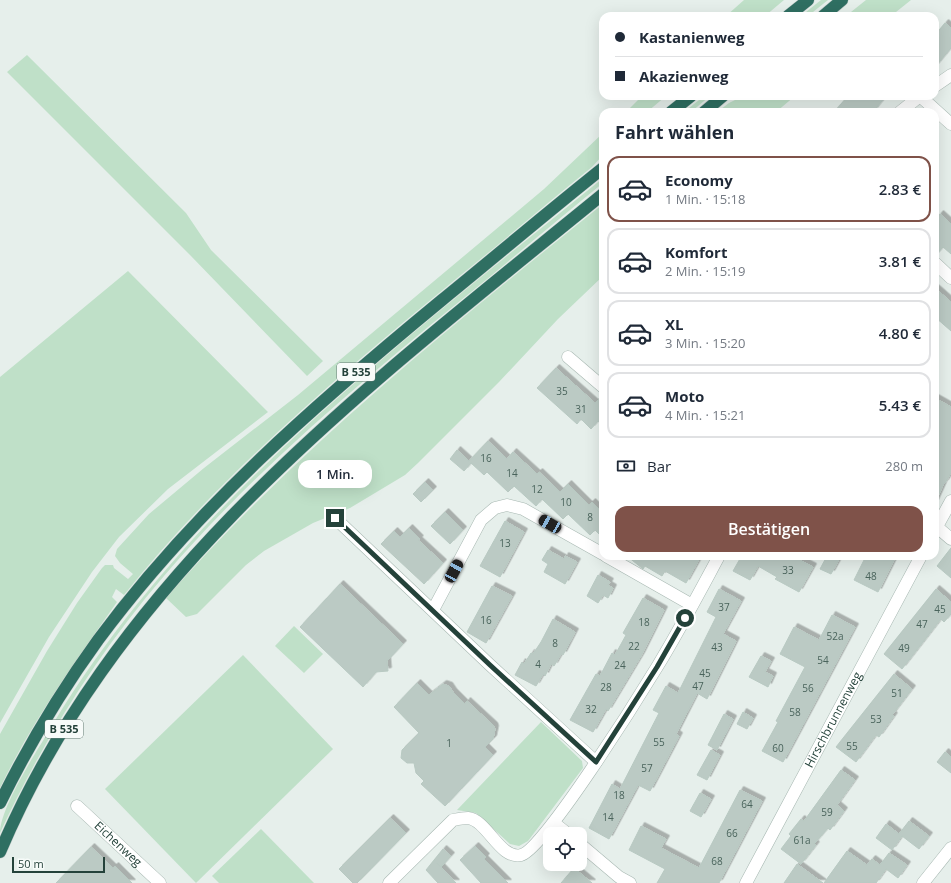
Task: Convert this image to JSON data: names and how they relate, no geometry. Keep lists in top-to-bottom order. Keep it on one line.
{"streets":{"highway":["B 535"],"street":["Hirschbrunnenweg","Eichenweg"]},"house_numbers":["35","31","16","14","12","10","8","13","33","48","37","45","16","18","47","52a","8","22","43","49","54","4","24","45","47","28","56","51","32","58","53","55","1","55","60","57","18","64","59","14","66","61a","68"],"scale_bar":"50 m","page":{"banner":["Kastanienweg","Akazienweg"],"heading":"Fahrt wählen","list":[{"name":"Economy","note":"1 Min. · 15:18","value":"2.83 €"},{"name":"Komfort","note":"2 Min. · 15:19","value":"3.81 €"},{"name":"XL","note":"3 Min. · 15:20","value":"4.80 €"},{"name":"Moto","note":"4 Min. · 15:21","value":"5.43 €"}],"pay":["Bar","280 m"],"bubble":"1 Min.","buttons":"Bestätigen","scale":"50 m"}}
